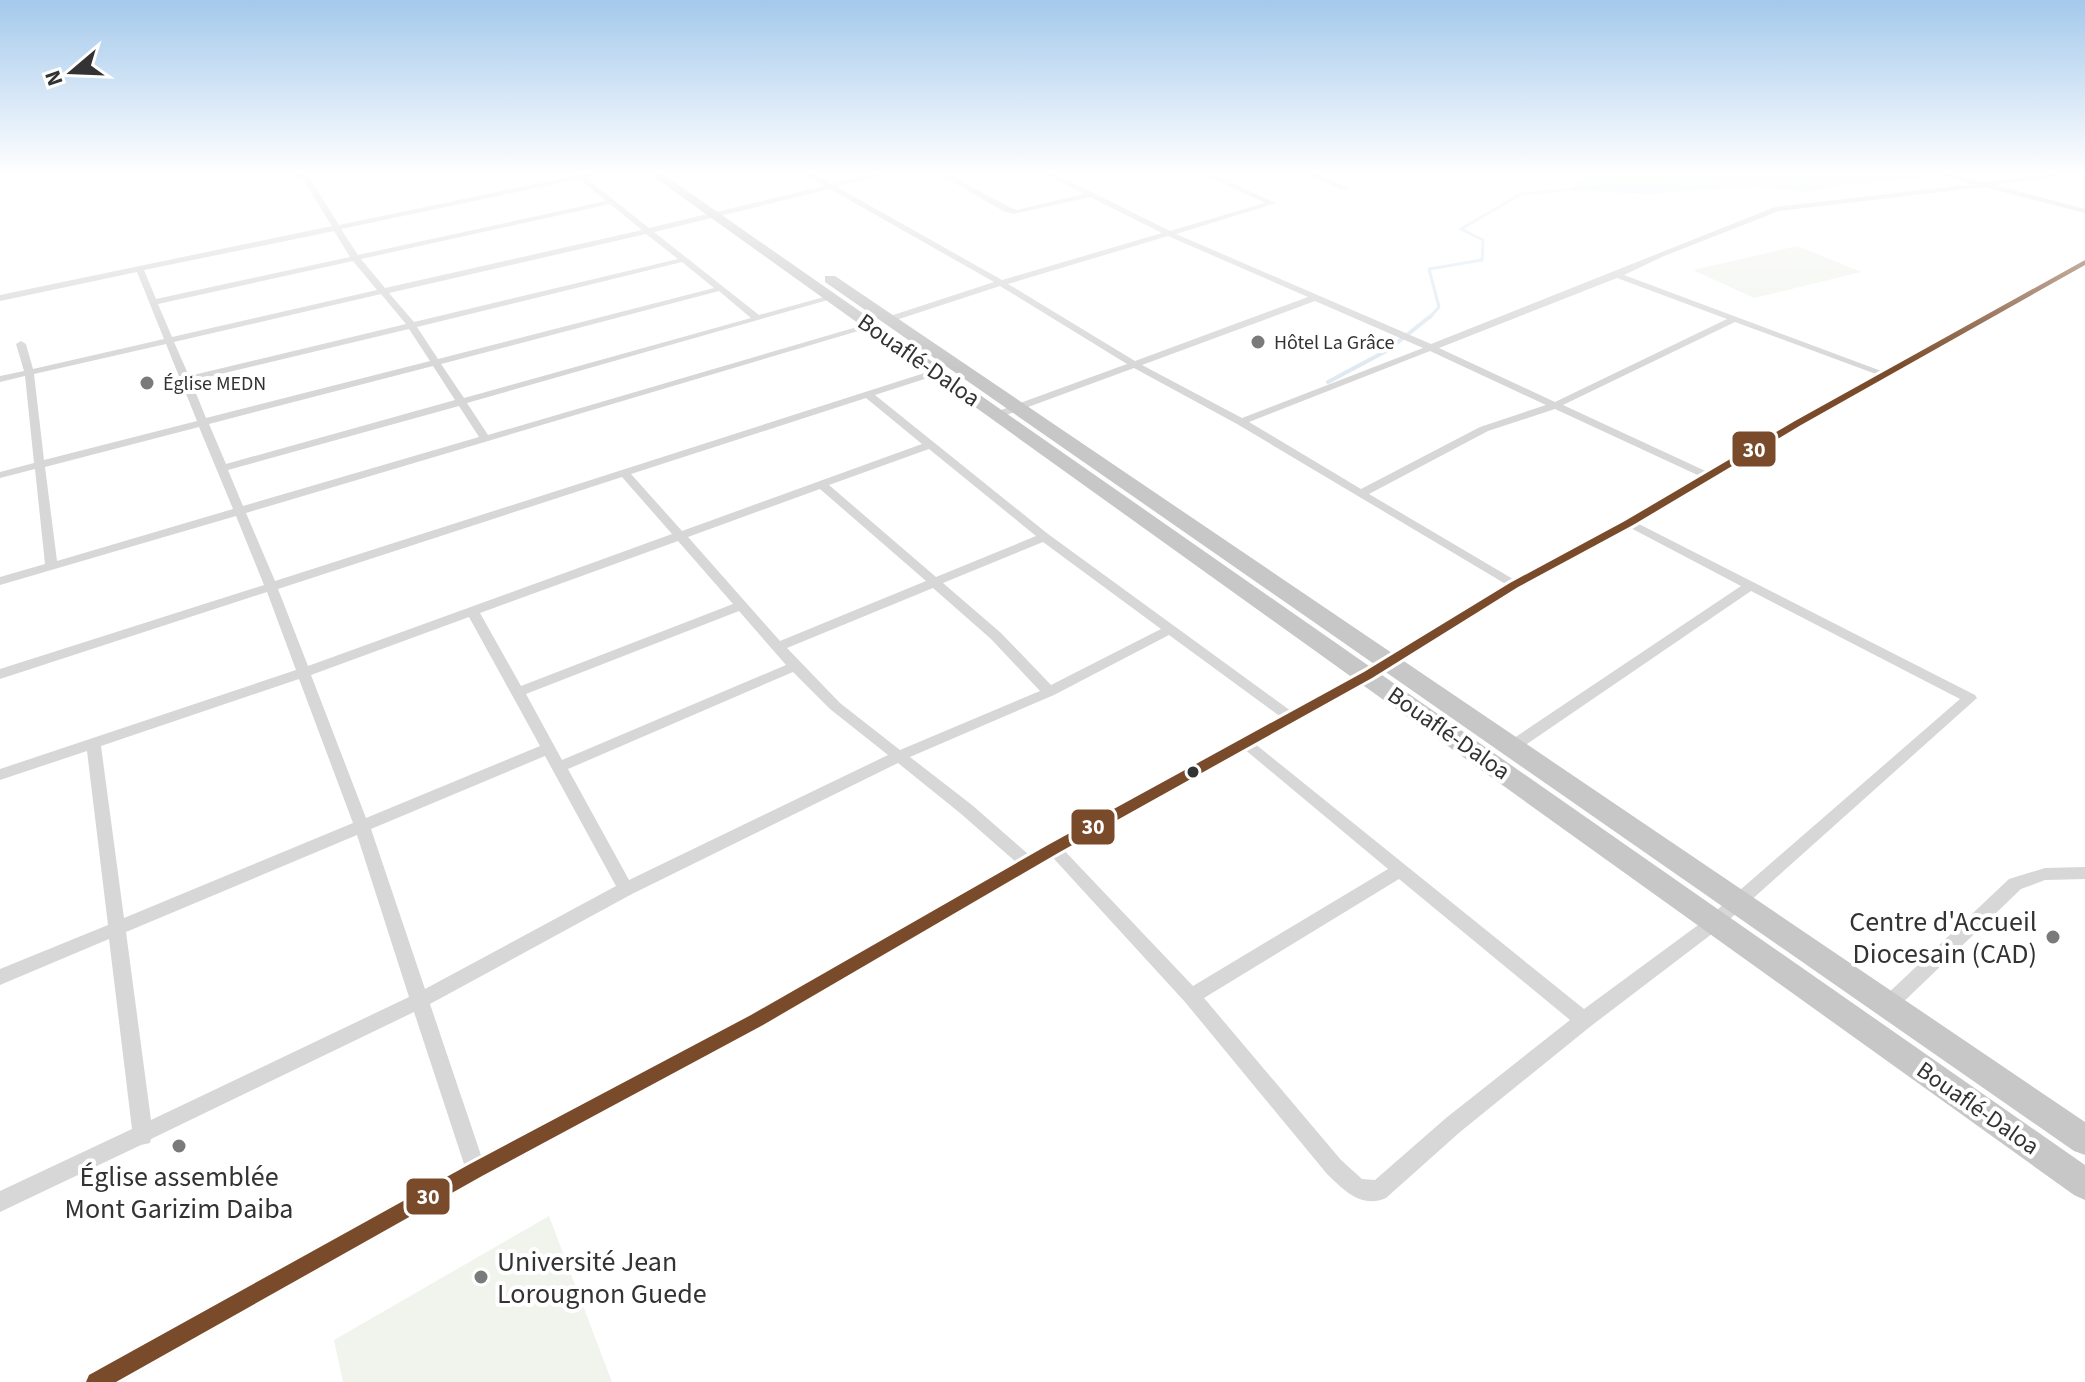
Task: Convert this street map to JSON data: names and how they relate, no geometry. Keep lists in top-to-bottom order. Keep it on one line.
{"streets":{"highway":["Bouaflé-Daloa"]},"places":["Hôtel La Grâce","Église MEDN","Centre d'Accueil Diocesain (CAD)","Église assemblée Mont Garizim Daiba","Université Jean Lorougnon Guede"],"lines":["transit line 30"],"north":"left"}
